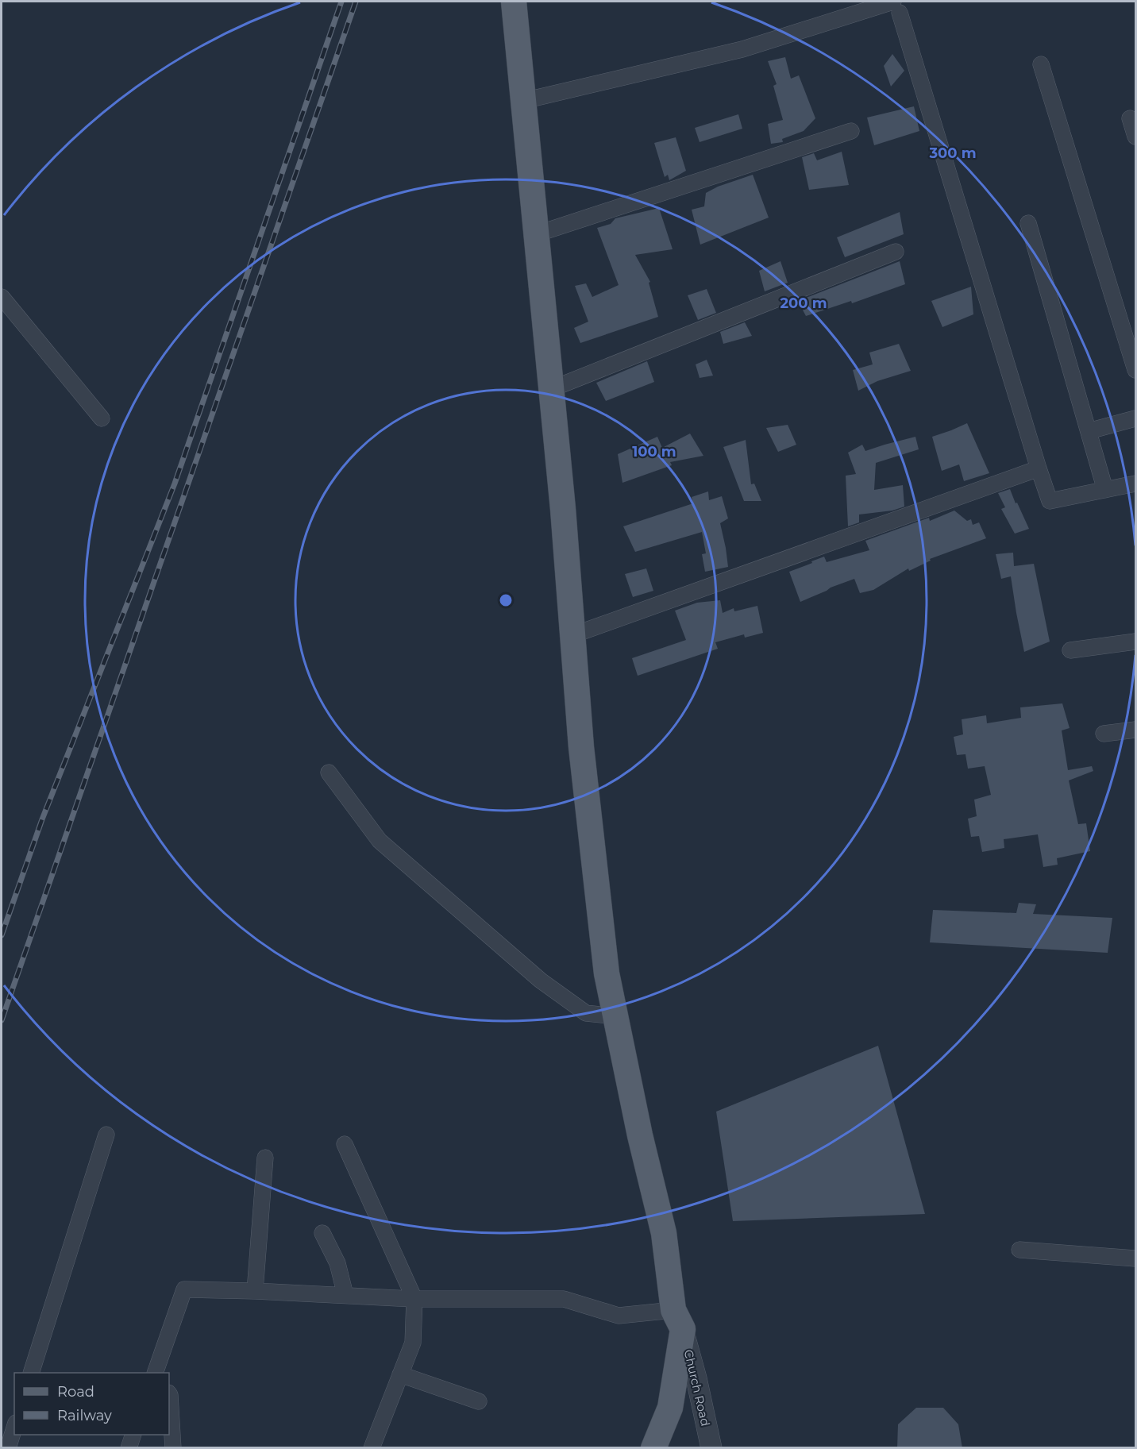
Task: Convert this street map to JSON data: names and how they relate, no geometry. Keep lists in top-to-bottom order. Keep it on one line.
{"streets":{"street":["Church Road"]},"legend":["Road","Railway"],"rings":["300 m","200 m","100 m"]}
